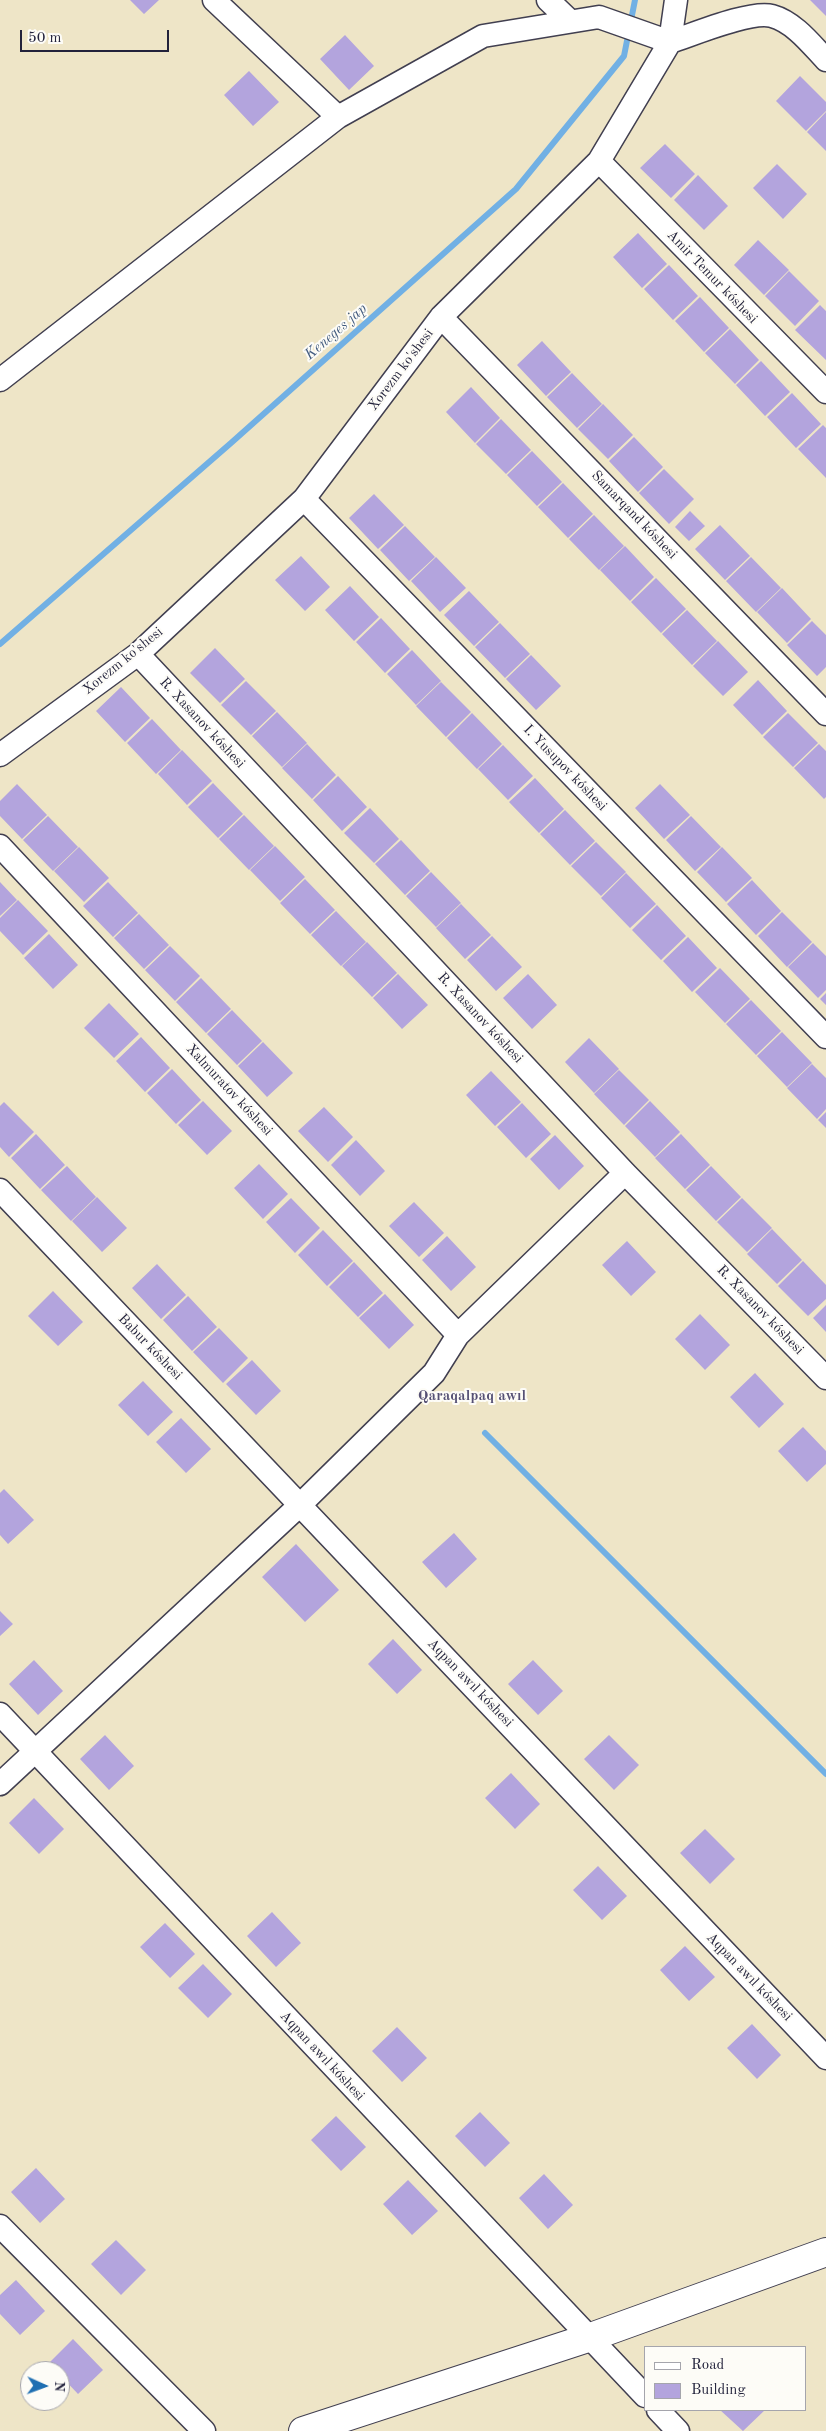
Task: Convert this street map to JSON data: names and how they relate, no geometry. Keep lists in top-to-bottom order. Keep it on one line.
{"streets":{"street":["Amir Temur kóshesi","Xorezm ko'shesi","Samarqand kóshesi","R. Xasanov kóshesi","I. Yusupov kóshesi","Xalmuratov kóshesi","Babur kóshesi","Aqpan awıl kóshesi"]},"crossings":[["Amir Temur kóshesi","Xorezm ko'shesi"],["Xorezm ko'shesi","Samarqand kóshesi"],["Xorezm ko'shesi","R. Xasanov kóshesi"],["Xorezm ko'shesi","I. Yusupov kóshesi"],["Babur kóshesi","Aqpan awıl kóshesi"]],"districts":["Qaraqalpaq awıl"],"water":["Keneges jap"],"legend":["Road","Building"],"scale_bar":"50 m","north":"right"}
